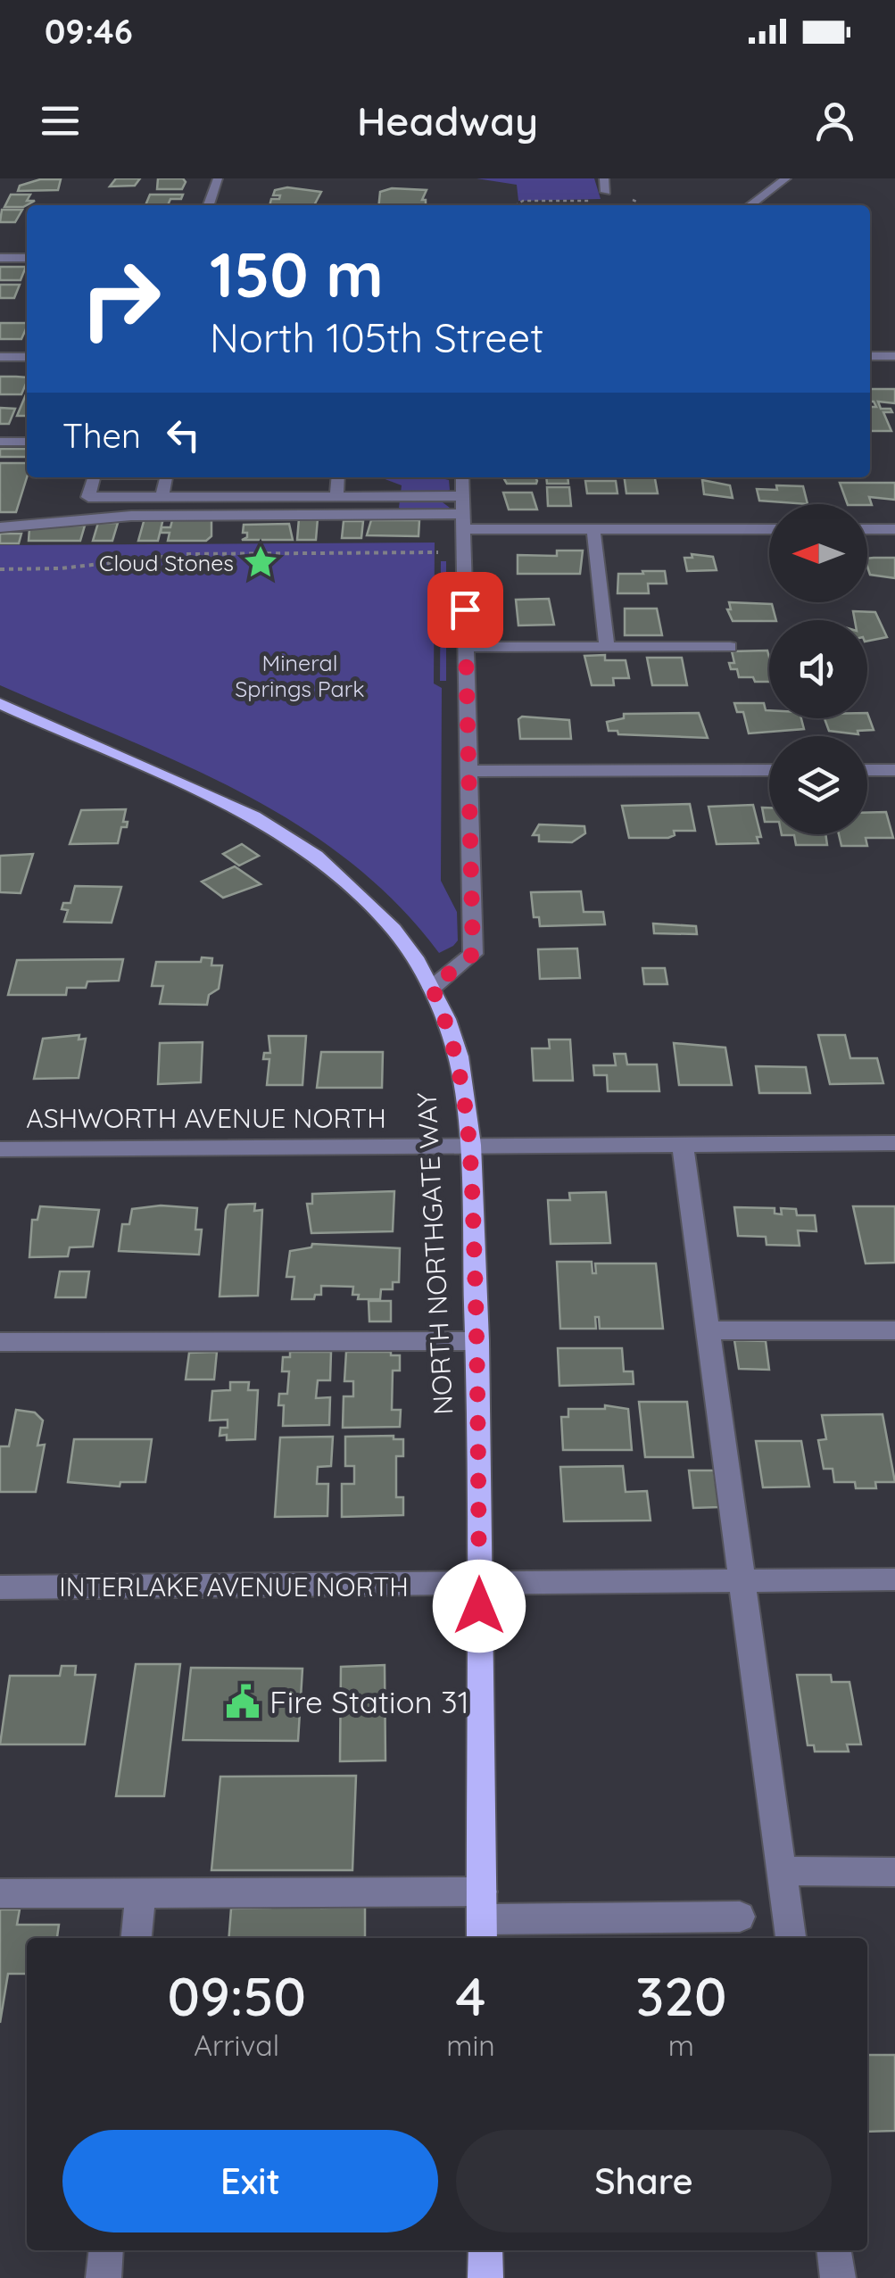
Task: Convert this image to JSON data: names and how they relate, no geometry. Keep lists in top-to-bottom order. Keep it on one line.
{"streets":{"main road":["NORTH NORTHGATE WAY"],"street":["ASHWORTH AVENUE NORTH","INTERLAKE AVENUE NORTH"]},"crossings":[["ASHWORTH AVENUE NORTH","NORTH NORTHGATE WAY"],["NORTH NORTHGATE WAY","INTERLAKE AVENUE NORTH"]],"parks":["Mineral Springs Park"],"places":{"place":["Cloud Stones"],"public building":["Fire Station 31"]},"north":"left","page":{"status":"09:46","header":"Headway","turn":["150 m","North 105th Street"],"then":"Then","eta":["09:50","Arrival","4","min","320","m"],"buttons":["Exit","Share"]}}
